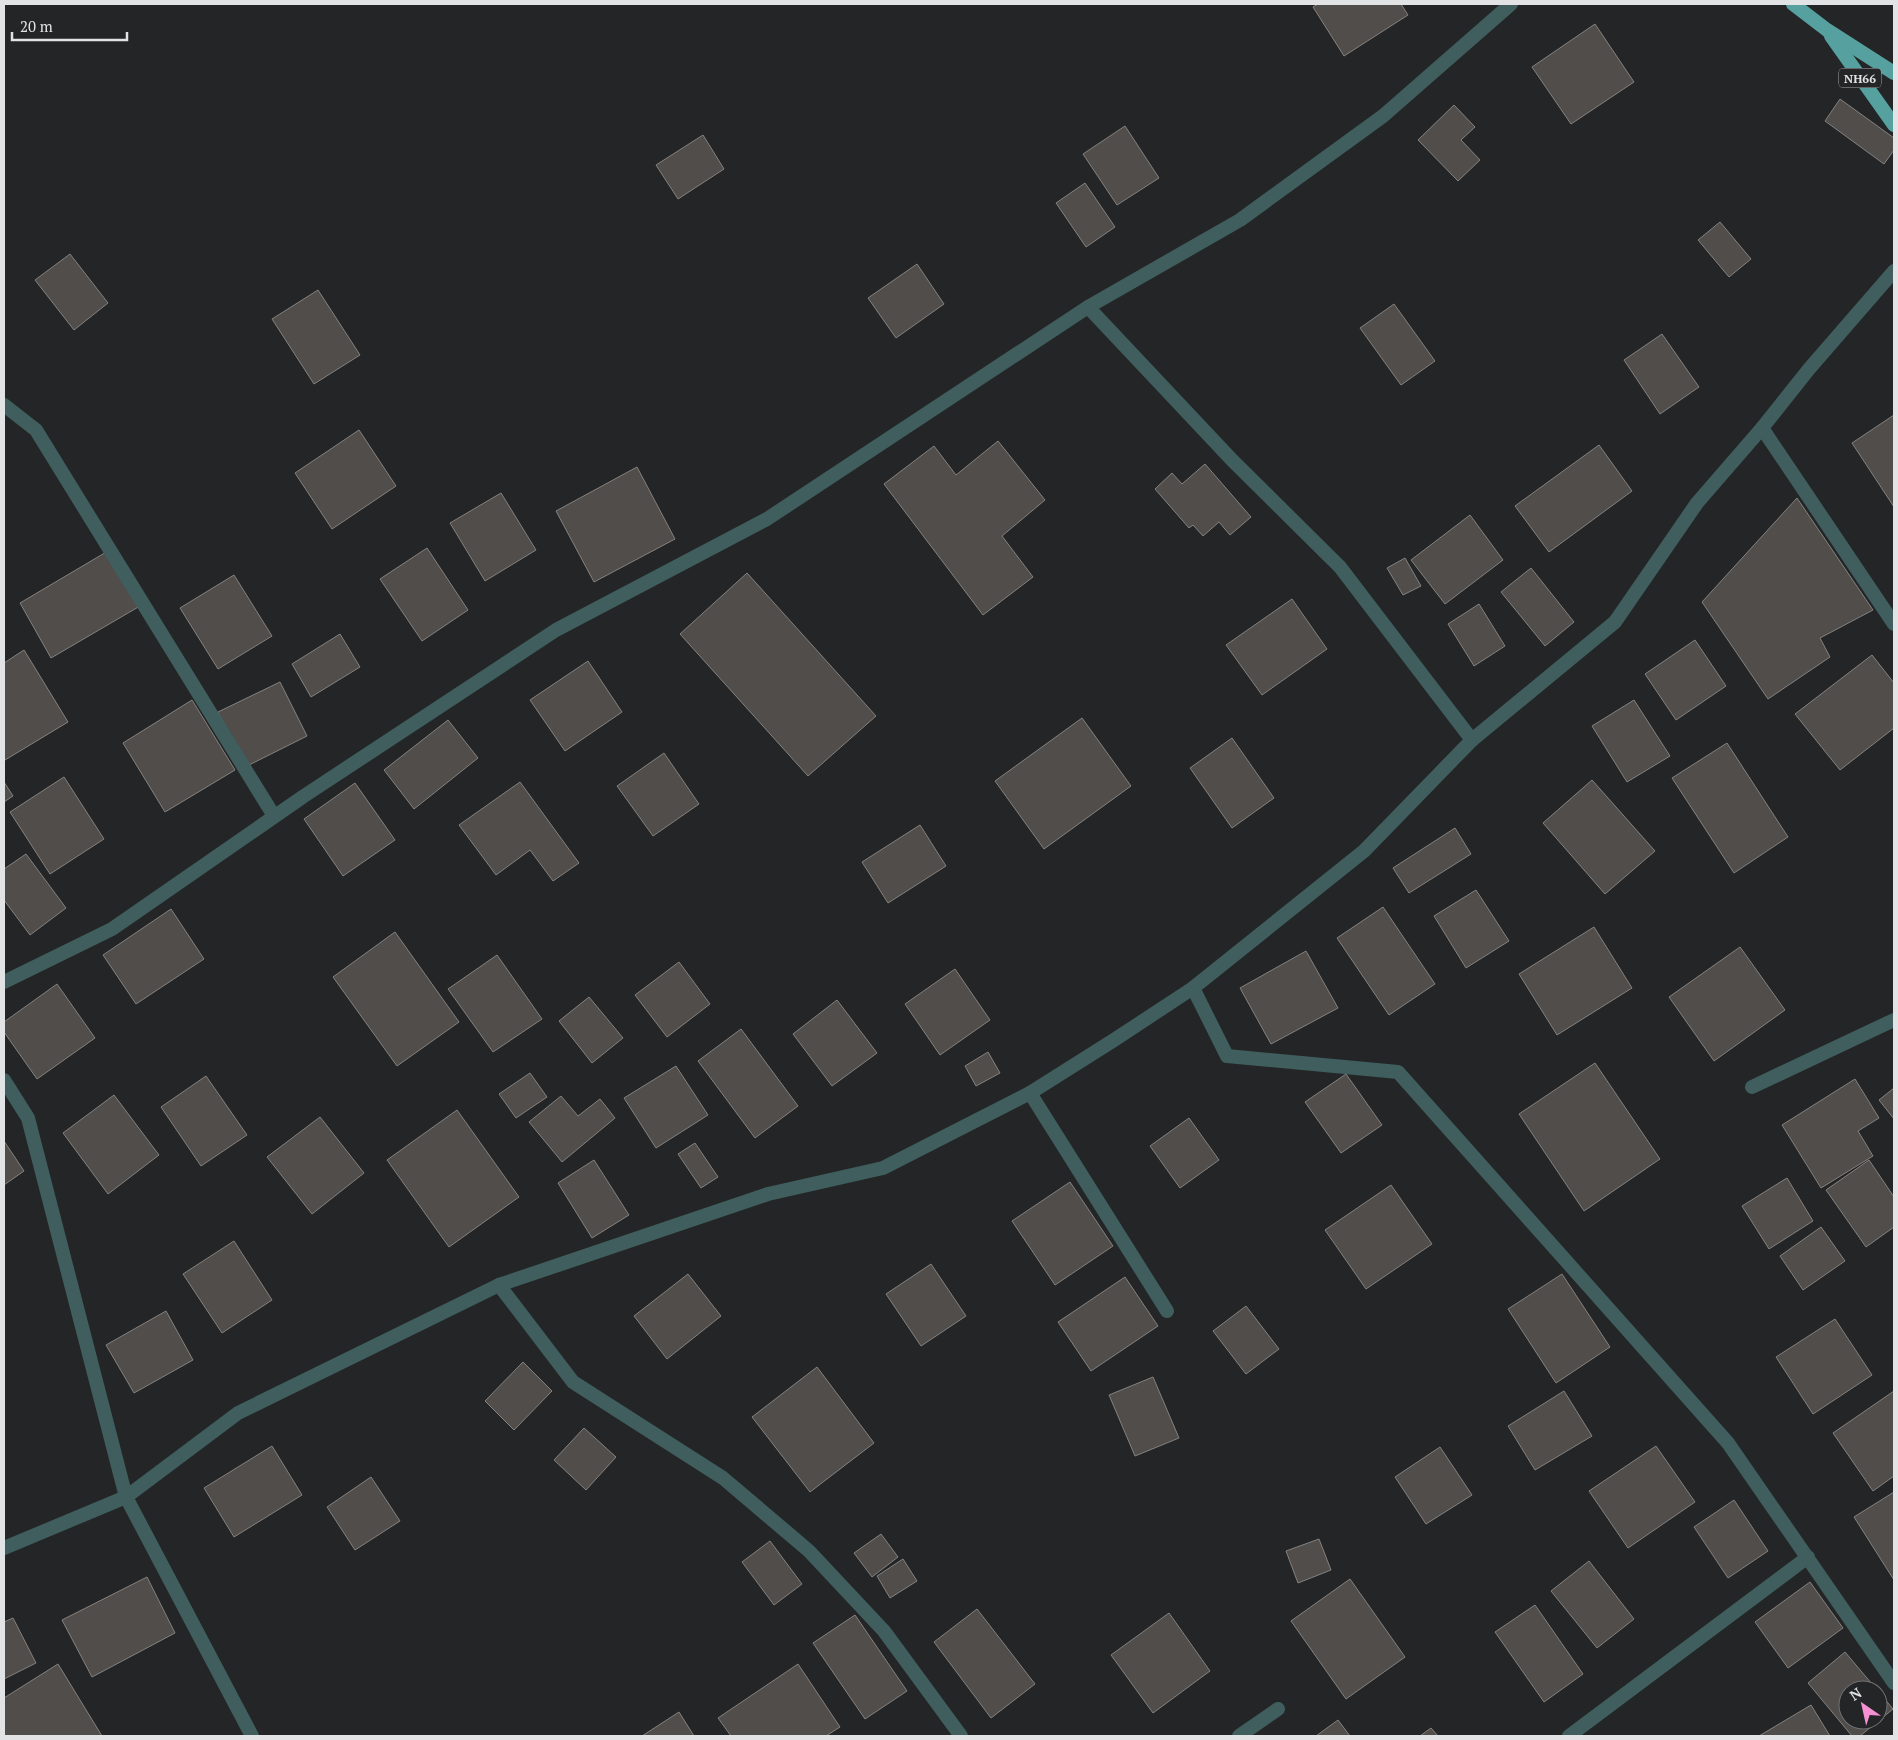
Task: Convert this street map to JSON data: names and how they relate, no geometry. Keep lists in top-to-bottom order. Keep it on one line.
{"streets":{"highway":["NH66"]},"scale_bar":"20 m","north":"top left"}
